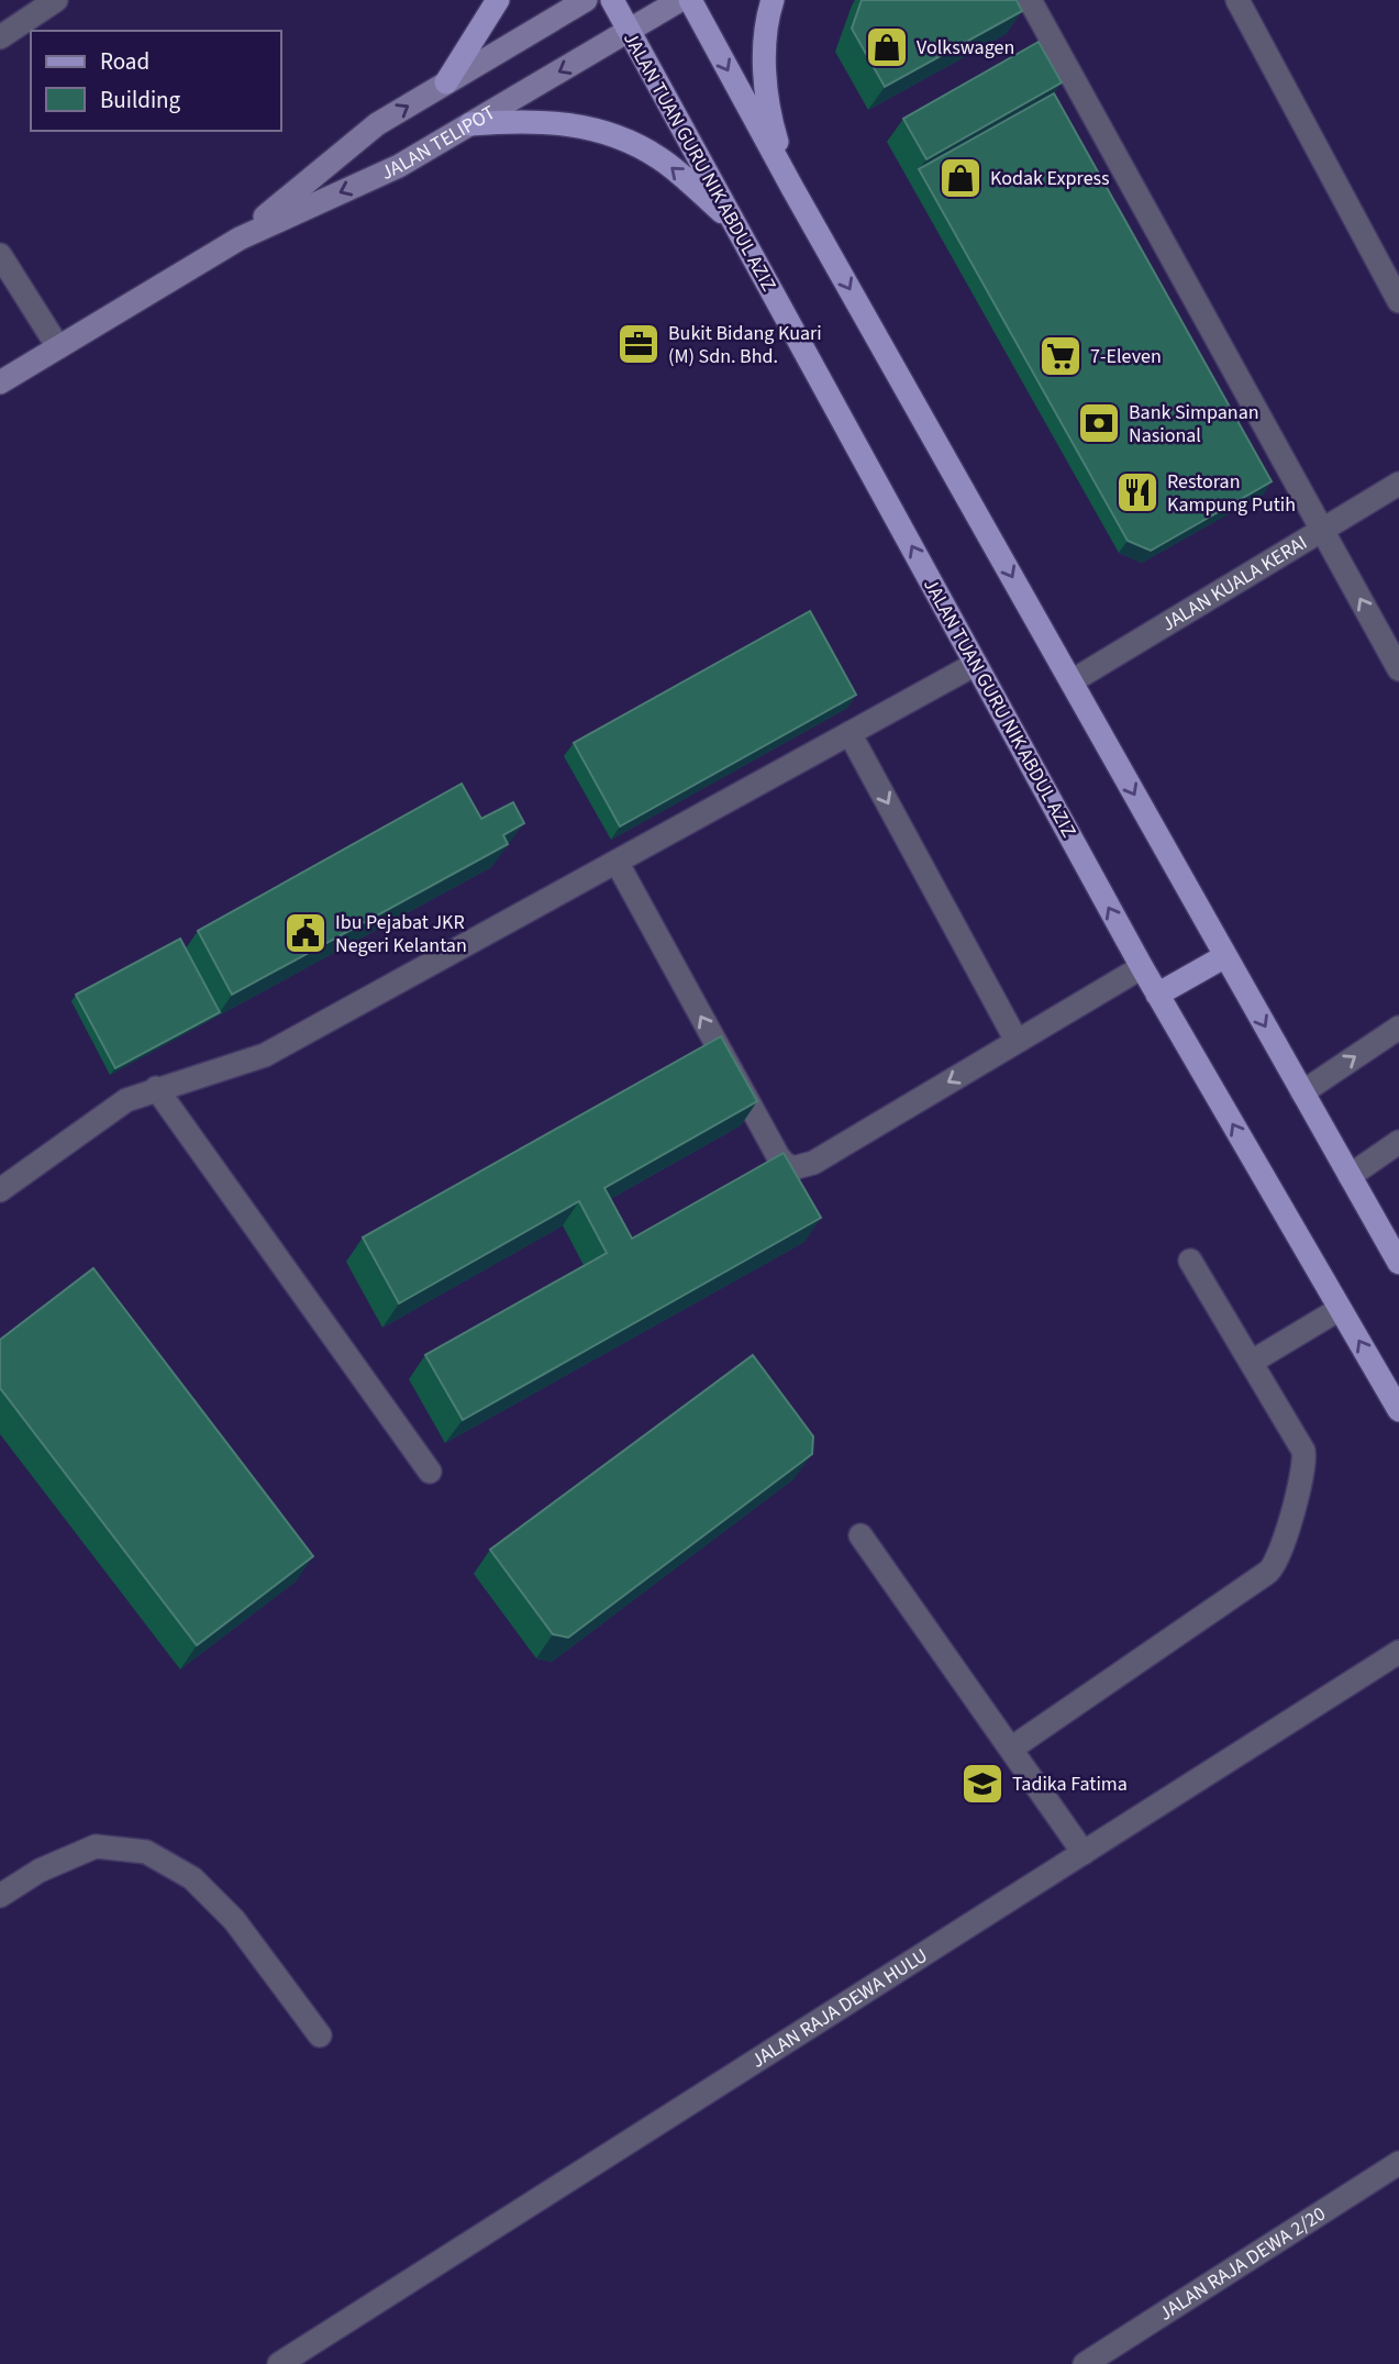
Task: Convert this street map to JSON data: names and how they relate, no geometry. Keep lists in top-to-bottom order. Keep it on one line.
{"streets":{"main road":["JALAN TELIPOT","JALAN TUAN GURU NIK ABDUL AZIZ"],"street":["JALAN KUALA KERAI","JALAN RAJA DEWA HULU","JALAN RAJA DEWA 2/20"]},"crossings":[["JALAN TELIPOT","JALAN TUAN GURU NIK ABDUL AZIZ"]],"places":{"shop":["Volkswagen","Kodak Express"],"office":["Bukit Bidang Kuari (M) Sdn. Bhd."],"supermarket":["7-Eleven"],"bank":["Bank Simpanan Nasional"],"restaurant":["Restoran Kampung Putih"],"public building":["Ibu Pejabat JKR Negeri Kelantan"],"school or university":["Tadika Fatima"]},"legend":["Road","Building"]}
